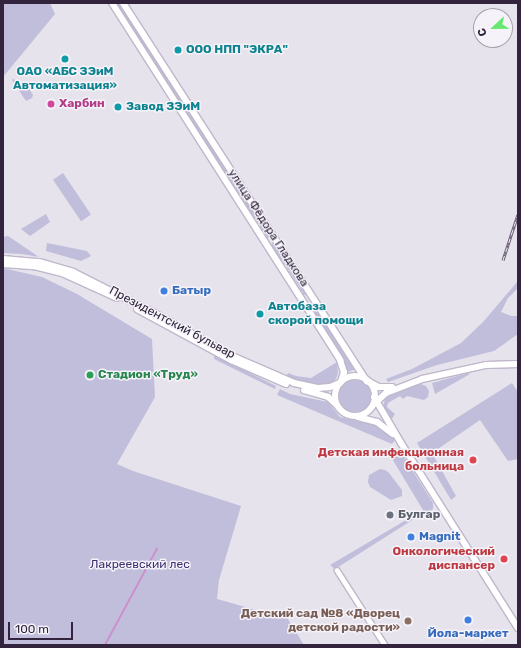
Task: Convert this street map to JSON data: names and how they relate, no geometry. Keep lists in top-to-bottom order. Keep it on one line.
{"streets":{"main road":["улица Фёдора Гладкова","Президентский бульвар"]},"crossings":[["улица Фёдора Гладкова","Президентский бульвар"]],"parks":["Лакреевский лес"],"places":["ООО НПП \"ЭКРА\"","ОАО «АБС ЗЭиМ Автоматизация»","Харбин","Завод ЗЭиМ","Батыр","Автобаза скорой помощи","Стадион «Труд»","Детская инфекционная больница","Булгар","Magnit","Онкологический диспансер","Йола-маркет","Детский сад №8 «Дворец детской радости»"],"scale_bar":"100 m","north":"left"}
